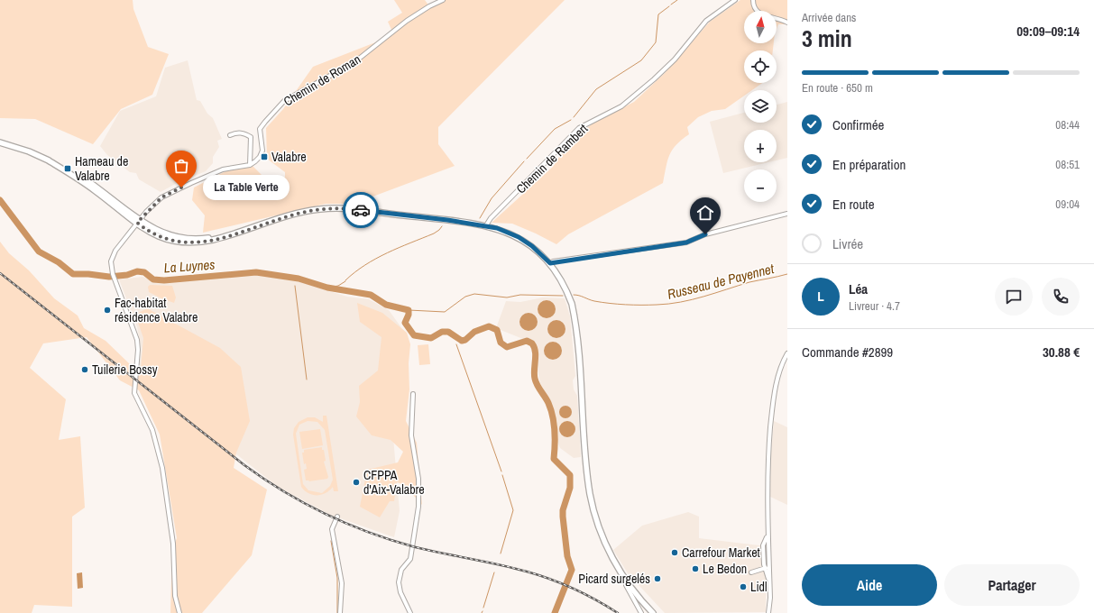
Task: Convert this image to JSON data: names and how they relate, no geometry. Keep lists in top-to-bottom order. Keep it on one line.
{"streets":{"street":["Chemin de Roman","Chemin de Rambert"]},"water":["La Luynes","Russeau de Payennet"],"places":{"transit":["Valabre","Hameau de Valabre"],"other":["La Table Verte","Fac-habitat résidence Valabre","Tuilerie Bossy","CFPPA d'Aix-Valabre","Carrefour Market","Le Bedon","Picard surgelés","Lidl"]},"north":"top","page":{"heading":["3 min","Arrivée dans","09:09–09:14"],"panel":["Léa","Livreur · 4.7","Commande #2899","30.88 €"],"map_buttons":["+","−"],"bar":"En route · 650 m","list":[["Confirmée","08:44"],["En préparation","08:51"],["En route","09:04"],"Livrée"],"bubble":"La Table Verte","round":"L","buttons":["Aide","Partager"]}}
